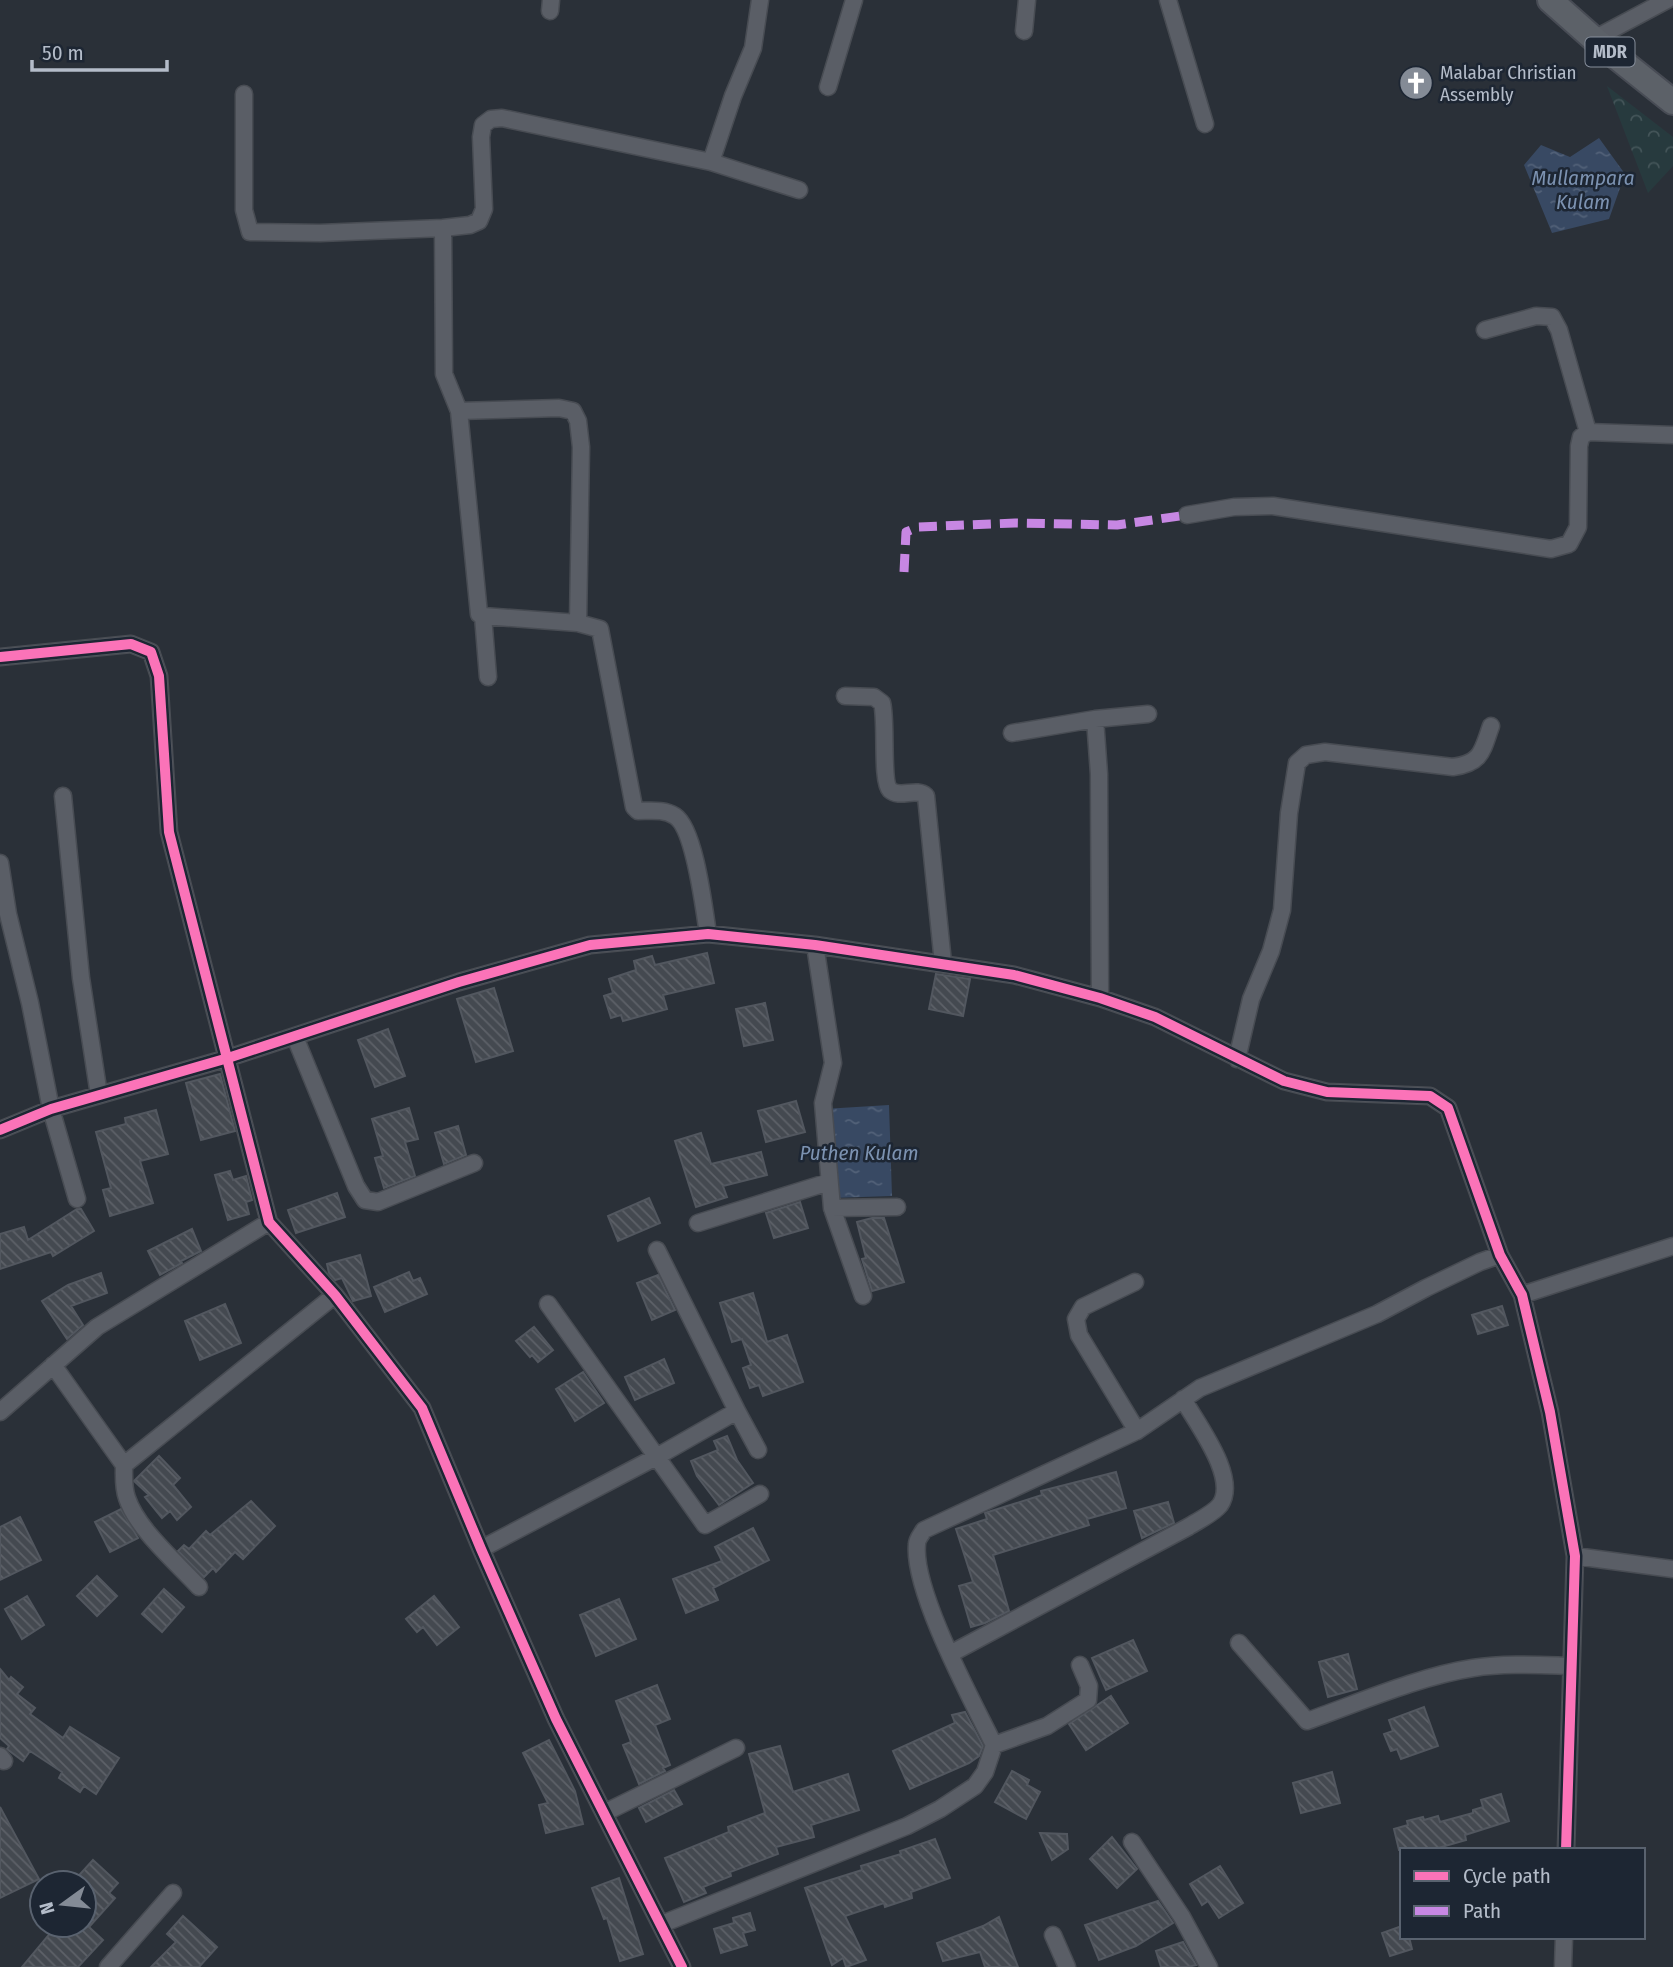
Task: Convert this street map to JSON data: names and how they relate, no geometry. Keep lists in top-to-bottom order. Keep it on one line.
{"streets":{"main road":["MDR"]},"water":["Mullampara Kulam","Puthen Kulam"],"places":{"church":["Malabar Christian Assembly"]},"legend":["Cycle path","Path"],"scale_bar":"50 m","north":"left"}
